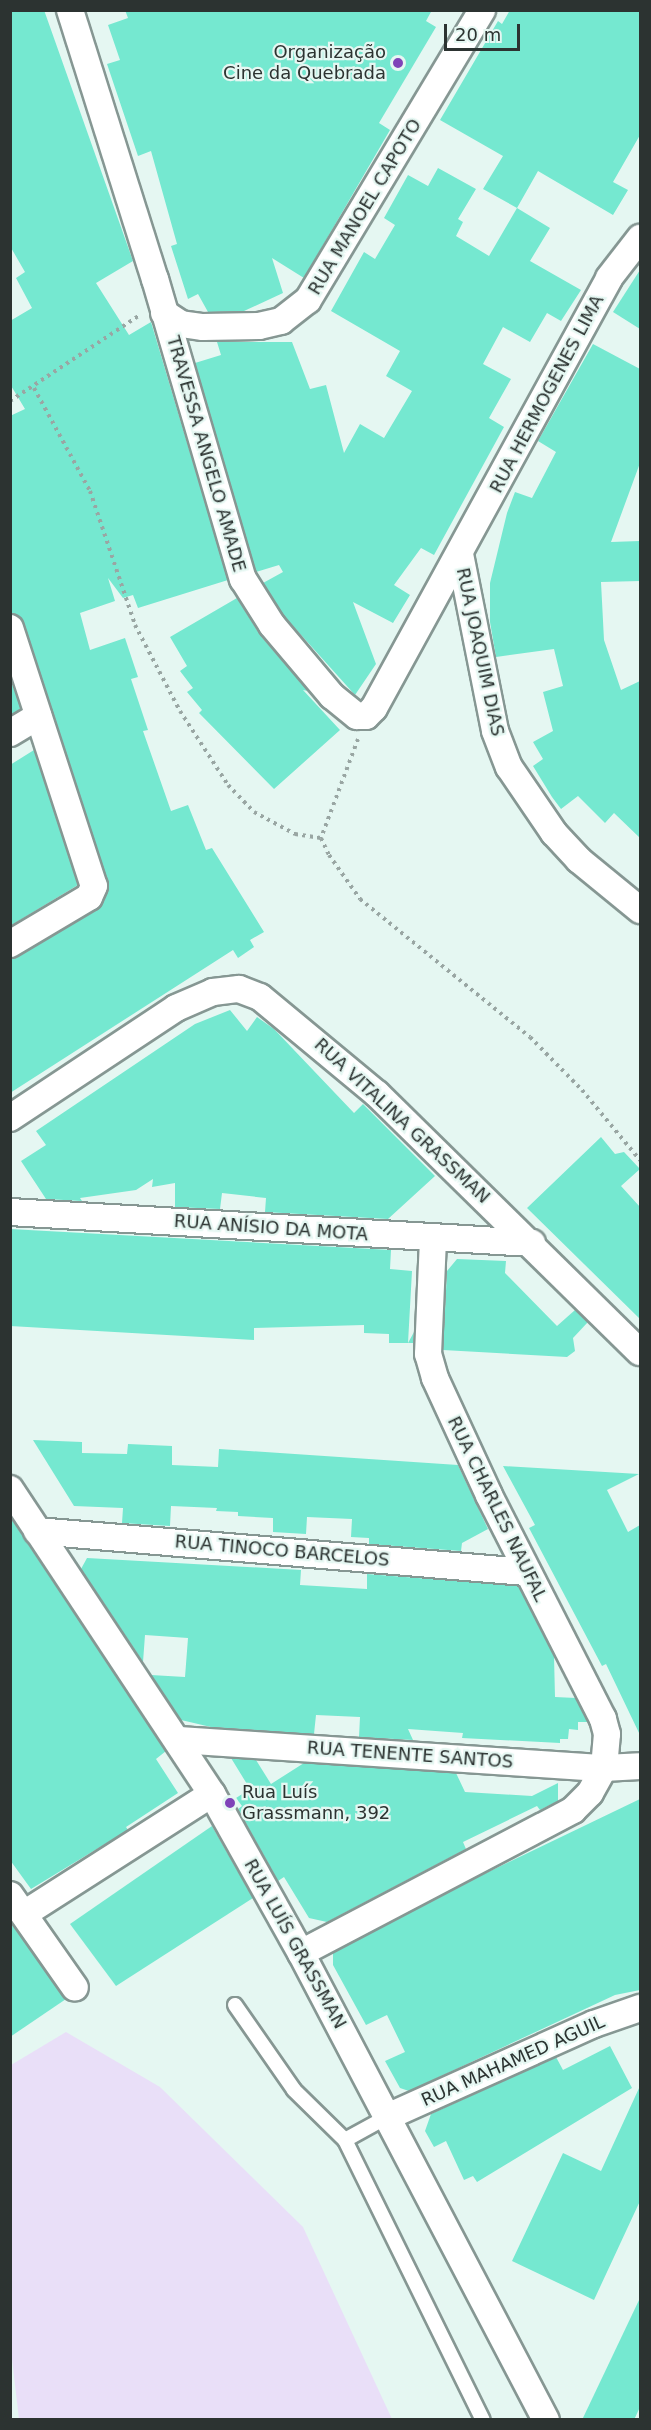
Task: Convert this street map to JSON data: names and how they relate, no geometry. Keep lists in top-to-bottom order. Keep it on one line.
{"streets":{"street":["RUA MANOEL CAPOTO","RUA HERMOGENES LIMA","TRAVESSA ANGELO AMADE","RUA JOAQUIM DIAS","RUA VITALINA GRASSMAN","RUA ANÍSIO DA MOTA","RUA CHARLES NAUFAL","RUA TINOCO BARCELOS","RUA TENENTE SANTOS","RUA LUÍS GRASSMAN","RUA MAHAMED AGUIL"]},"crossings":[["RUA MANOEL CAPOTO","TRAVESSA ANGELO AMADE"],["RUA HERMOGENES LIMA","RUA JOAQUIM DIAS"],["RUA VITALINA GRASSMAN","RUA ANÍSIO DA MOTA"],["RUA ANÍSIO DA MOTA","RUA CHARLES NAUFAL"],["RUA CHARLES NAUFAL","RUA TINOCO BARCELOS"],["RUA CHARLES NAUFAL","RUA TENENTE SANTOS"],["RUA TINOCO BARCELOS","RUA LUÍS GRASSMAN"],["RUA TENENTE SANTOS","RUA LUÍS GRASSMAN"],["RUA LUÍS GRASSMAN","RUA MAHAMED AGUIL"]],"places":["Organização Cine da Quebrada","Rua Luís Grassmann, 392"],"scale_bar":"20 m"}
